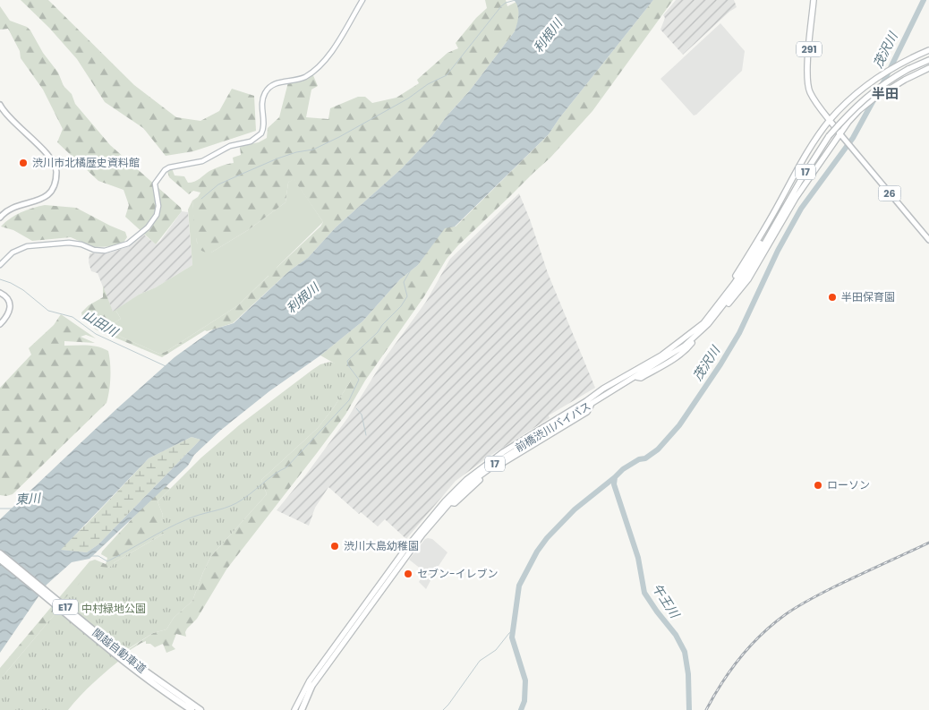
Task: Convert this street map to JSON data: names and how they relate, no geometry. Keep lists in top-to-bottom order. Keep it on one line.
{"streets":{"highway":["291","17","前橋渋川バイパス","E17","関越自動車道"],"main road":["26"]},"crossings":[["291","17"],["291","26"],["17","26"],["17","前橋渋川バイパス"]],"districts":["半田"],"water":["利根川","茂沢川","山田川","東川","午王川"],"parks":["中村緑地公園"],"places":["渋川市北橘歴史資料館","半田保育園","ローソン","渋川大島幼稚園","セブン-イレブン"]}
